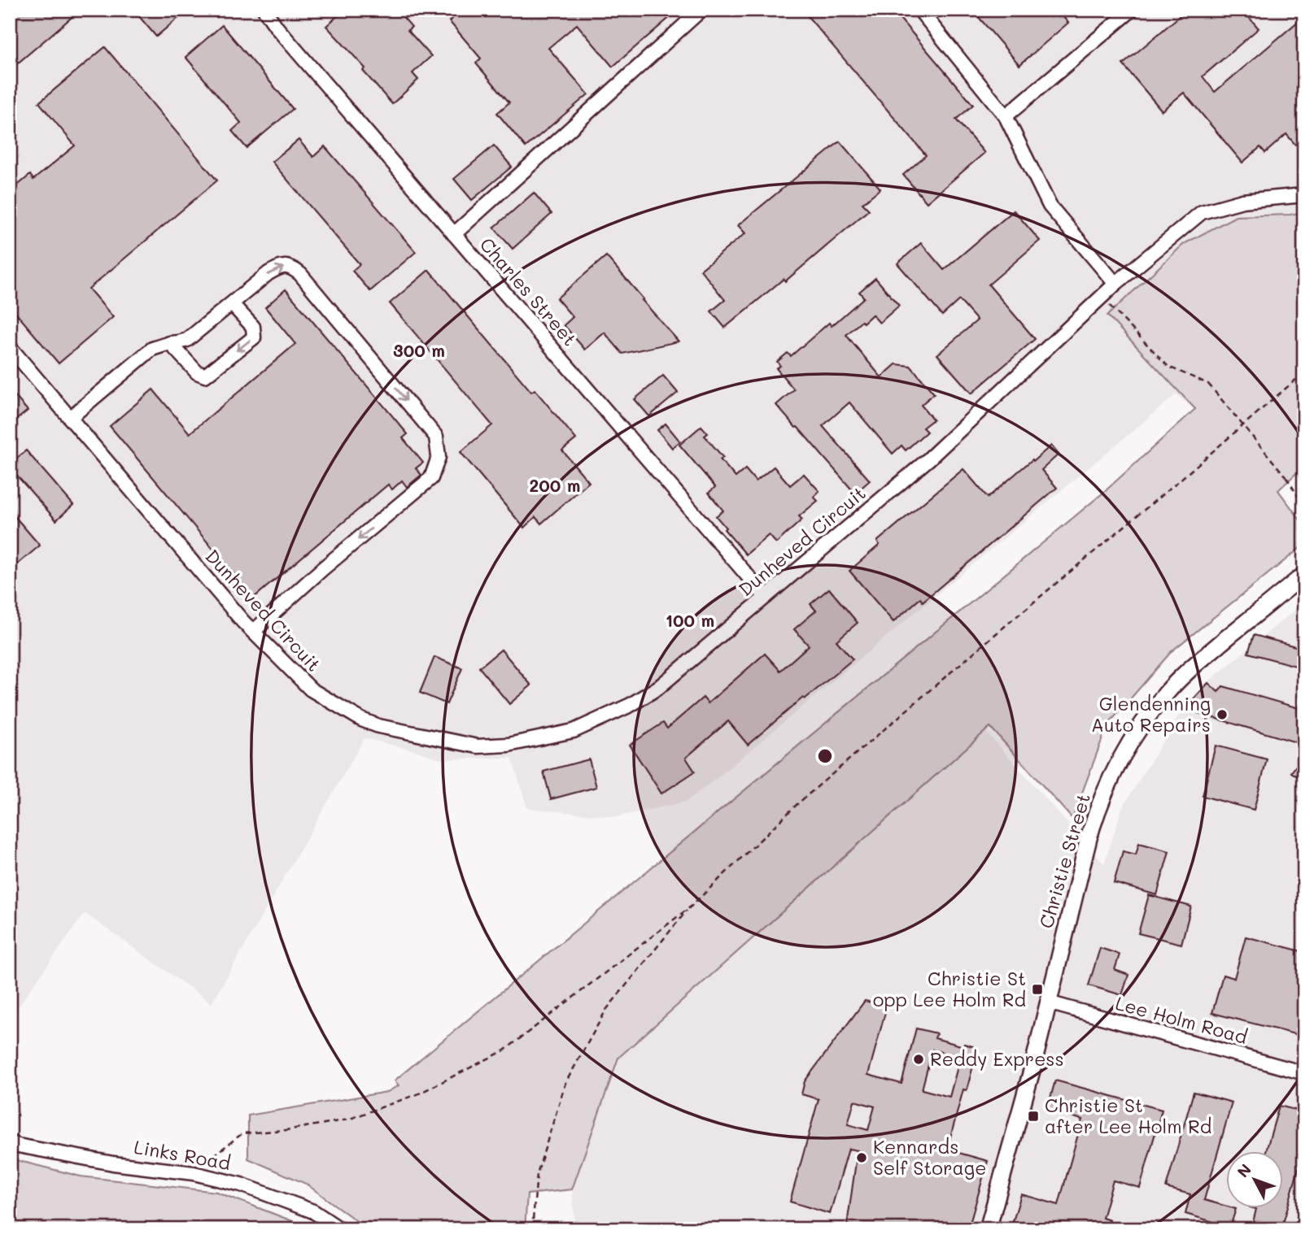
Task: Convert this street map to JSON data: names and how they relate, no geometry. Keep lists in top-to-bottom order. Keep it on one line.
{"streets":{"main road":["Christie Street"],"street":["Charles Street","Dunheved Circuit","Lee Holm Road","Links Road"]},"crossings":[["Charles Street","Dunheved Circuit"],["Christie Street","Lee Holm Road"]],"places":{"other":["Glendenning Auto Repairs","Reddy Express","Kennards Self Storage"],"transit":["Christie St opp Lee Holm Rd","Christie St after Lee Holm Rd"]},"north":"top left","rings":["300 m","200 m","100 m"]}
